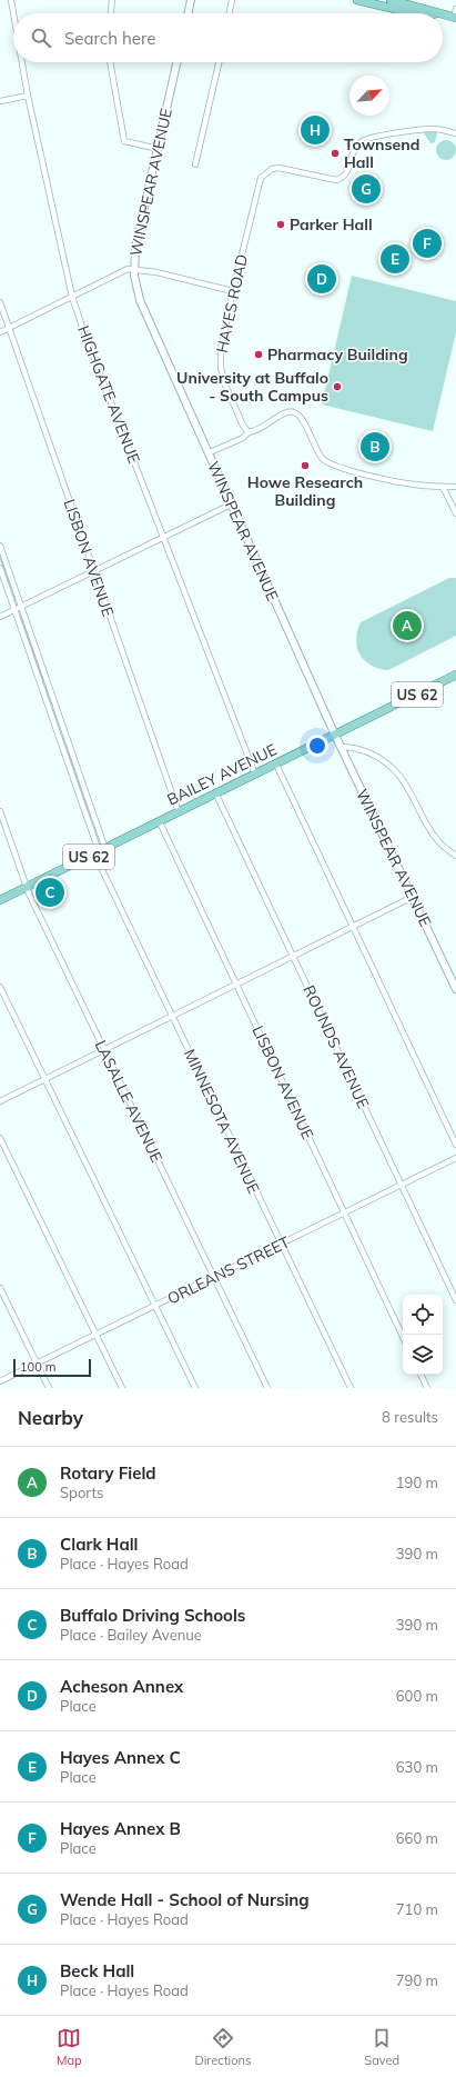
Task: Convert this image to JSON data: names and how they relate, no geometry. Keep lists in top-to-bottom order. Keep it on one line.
{"streets":{"main road":["US 62","BAILEY AVENUE"],"street":["WINSPEAR AVENUE","HAYES ROAD","HIGHGATE AVENUE","LISBON AVENUE","ROUNDS AVENUE","LASALLE AVENUE","MINNESOTA AVENUE","ORLEANS STREET"]},"crossings":[["WINSPEAR AVENUE","BAILEY AVENUE"],["HIGHGATE AVENUE","BAILEY AVENUE"],["LISBON AVENUE","BAILEY AVENUE"],["LISBON AVENUE","ORLEANS STREET"],["BAILEY AVENUE","ROUNDS AVENUE"],["BAILEY AVENUE","LASALLE AVENUE"],["BAILEY AVENUE","MINNESOTA AVENUE"],["ROUNDS AVENUE","ORLEANS STREET"],["LASALLE AVENUE","ORLEANS STREET"],["MINNESOTA AVENUE","ORLEANS STREET"]],"places":["Townsend Hall","Parker Hall","Pharmacy Building","University at Buffalo - South Campus","Howe Research Building"],"scale_bar":"100 m","north":"top right","page":{"search":"Search here","pins":["H","G","F","E","D","B","A","C"],"scale":"100 m","heading":["Nearby","8 results"],"list":[{"mark":"A","name":"Rotary Field","note":"Sports","value":"190 m"},{"mark":"B","name":"Clark Hall","note":"Place · Hayes Road","value":"390 m"},{"mark":"C","name":"Buffalo Driving Schools","note":"Place · Bailey Avenue","value":"390 m"},{"mark":"D","name":"Acheson Annex","note":"Place","value":"600 m"},{"mark":"E","name":"Hayes Annex C","note":"Place","value":"630 m"},{"mark":"F","name":"Hayes Annex B","note":"Place","value":"660 m"},{"mark":"G","name":"Wende Hall - School of Nursing","note":"Place · Hayes Road","value":"710 m"},{"mark":"H","name":"Beck Hall","note":"Place · Hayes Road","value":"790 m"}],"nav":["Map","Directions","Saved"]}}
